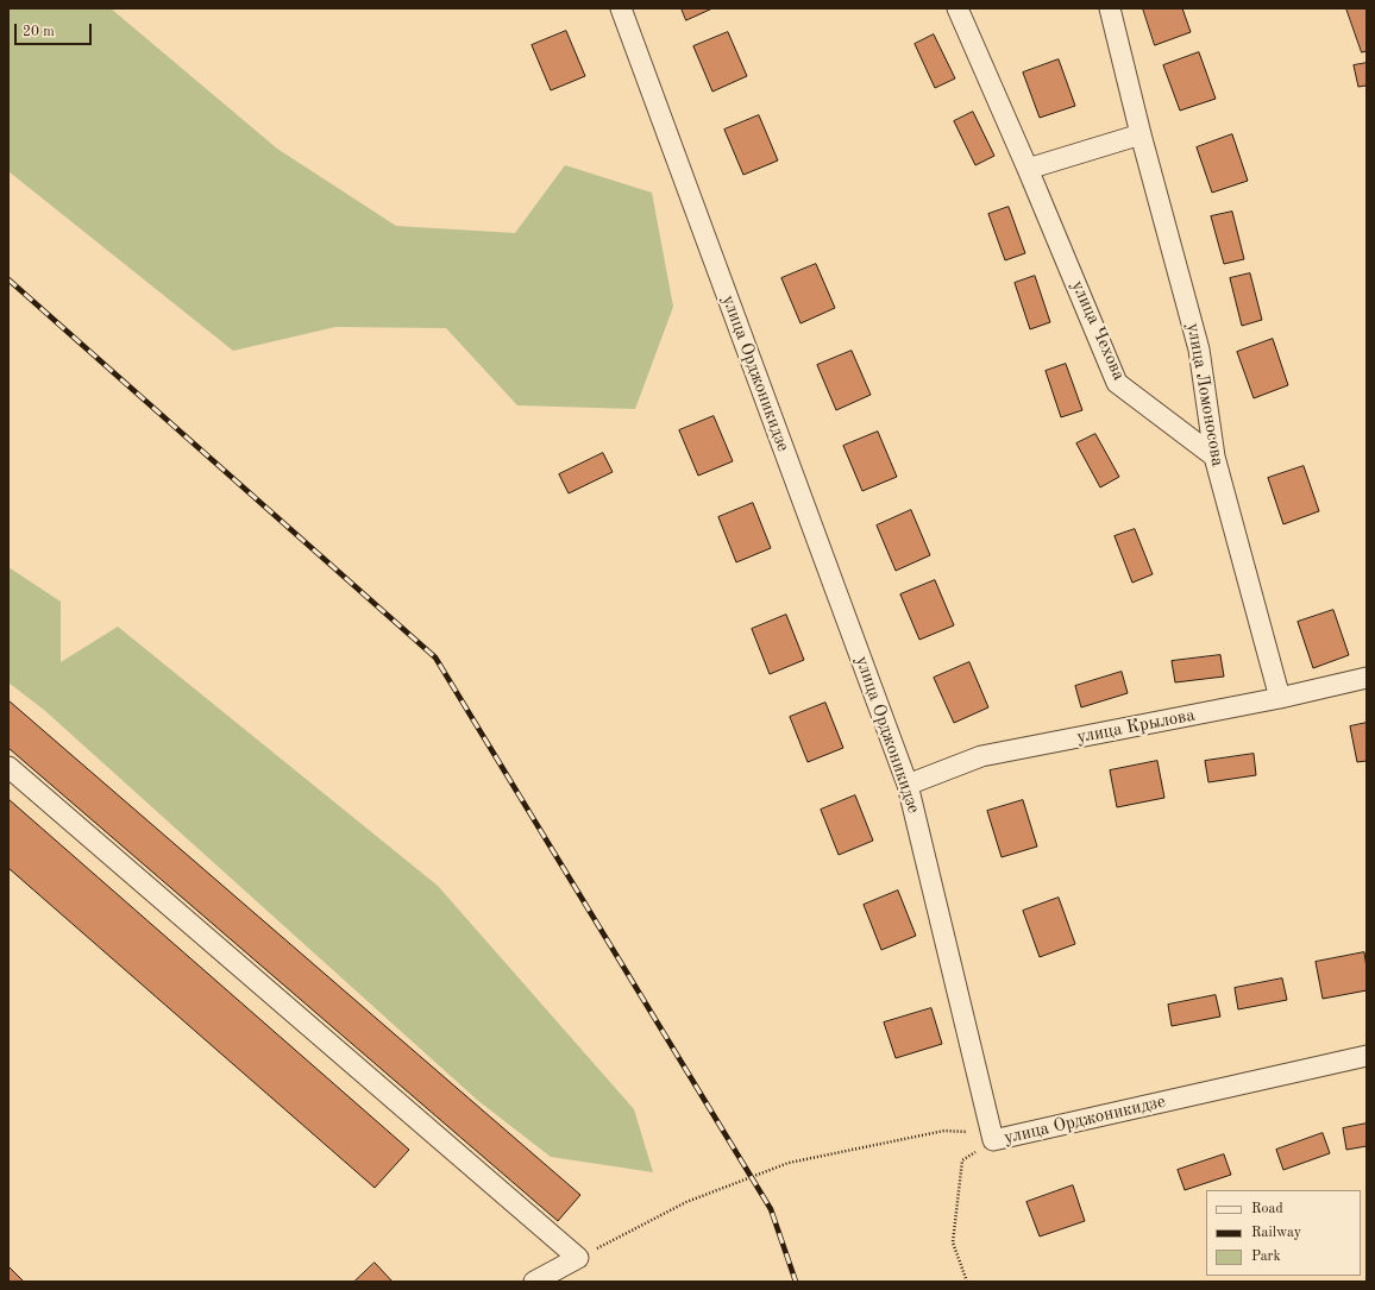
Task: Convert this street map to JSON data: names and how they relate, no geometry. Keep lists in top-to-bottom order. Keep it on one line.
{"streets":{"street":["улица Чехова","улица Орджоникидзе","улица Ломоносова","улица Крылова"]},"crossings":[["улица Чехова","улица Ломоносова"],["улица Орджоникидзе","улица Крылова"],["улица Ломоносова","улица Крылова"]],"legend":["Road","Railway","Park"],"scale_bar":"20 m"}
